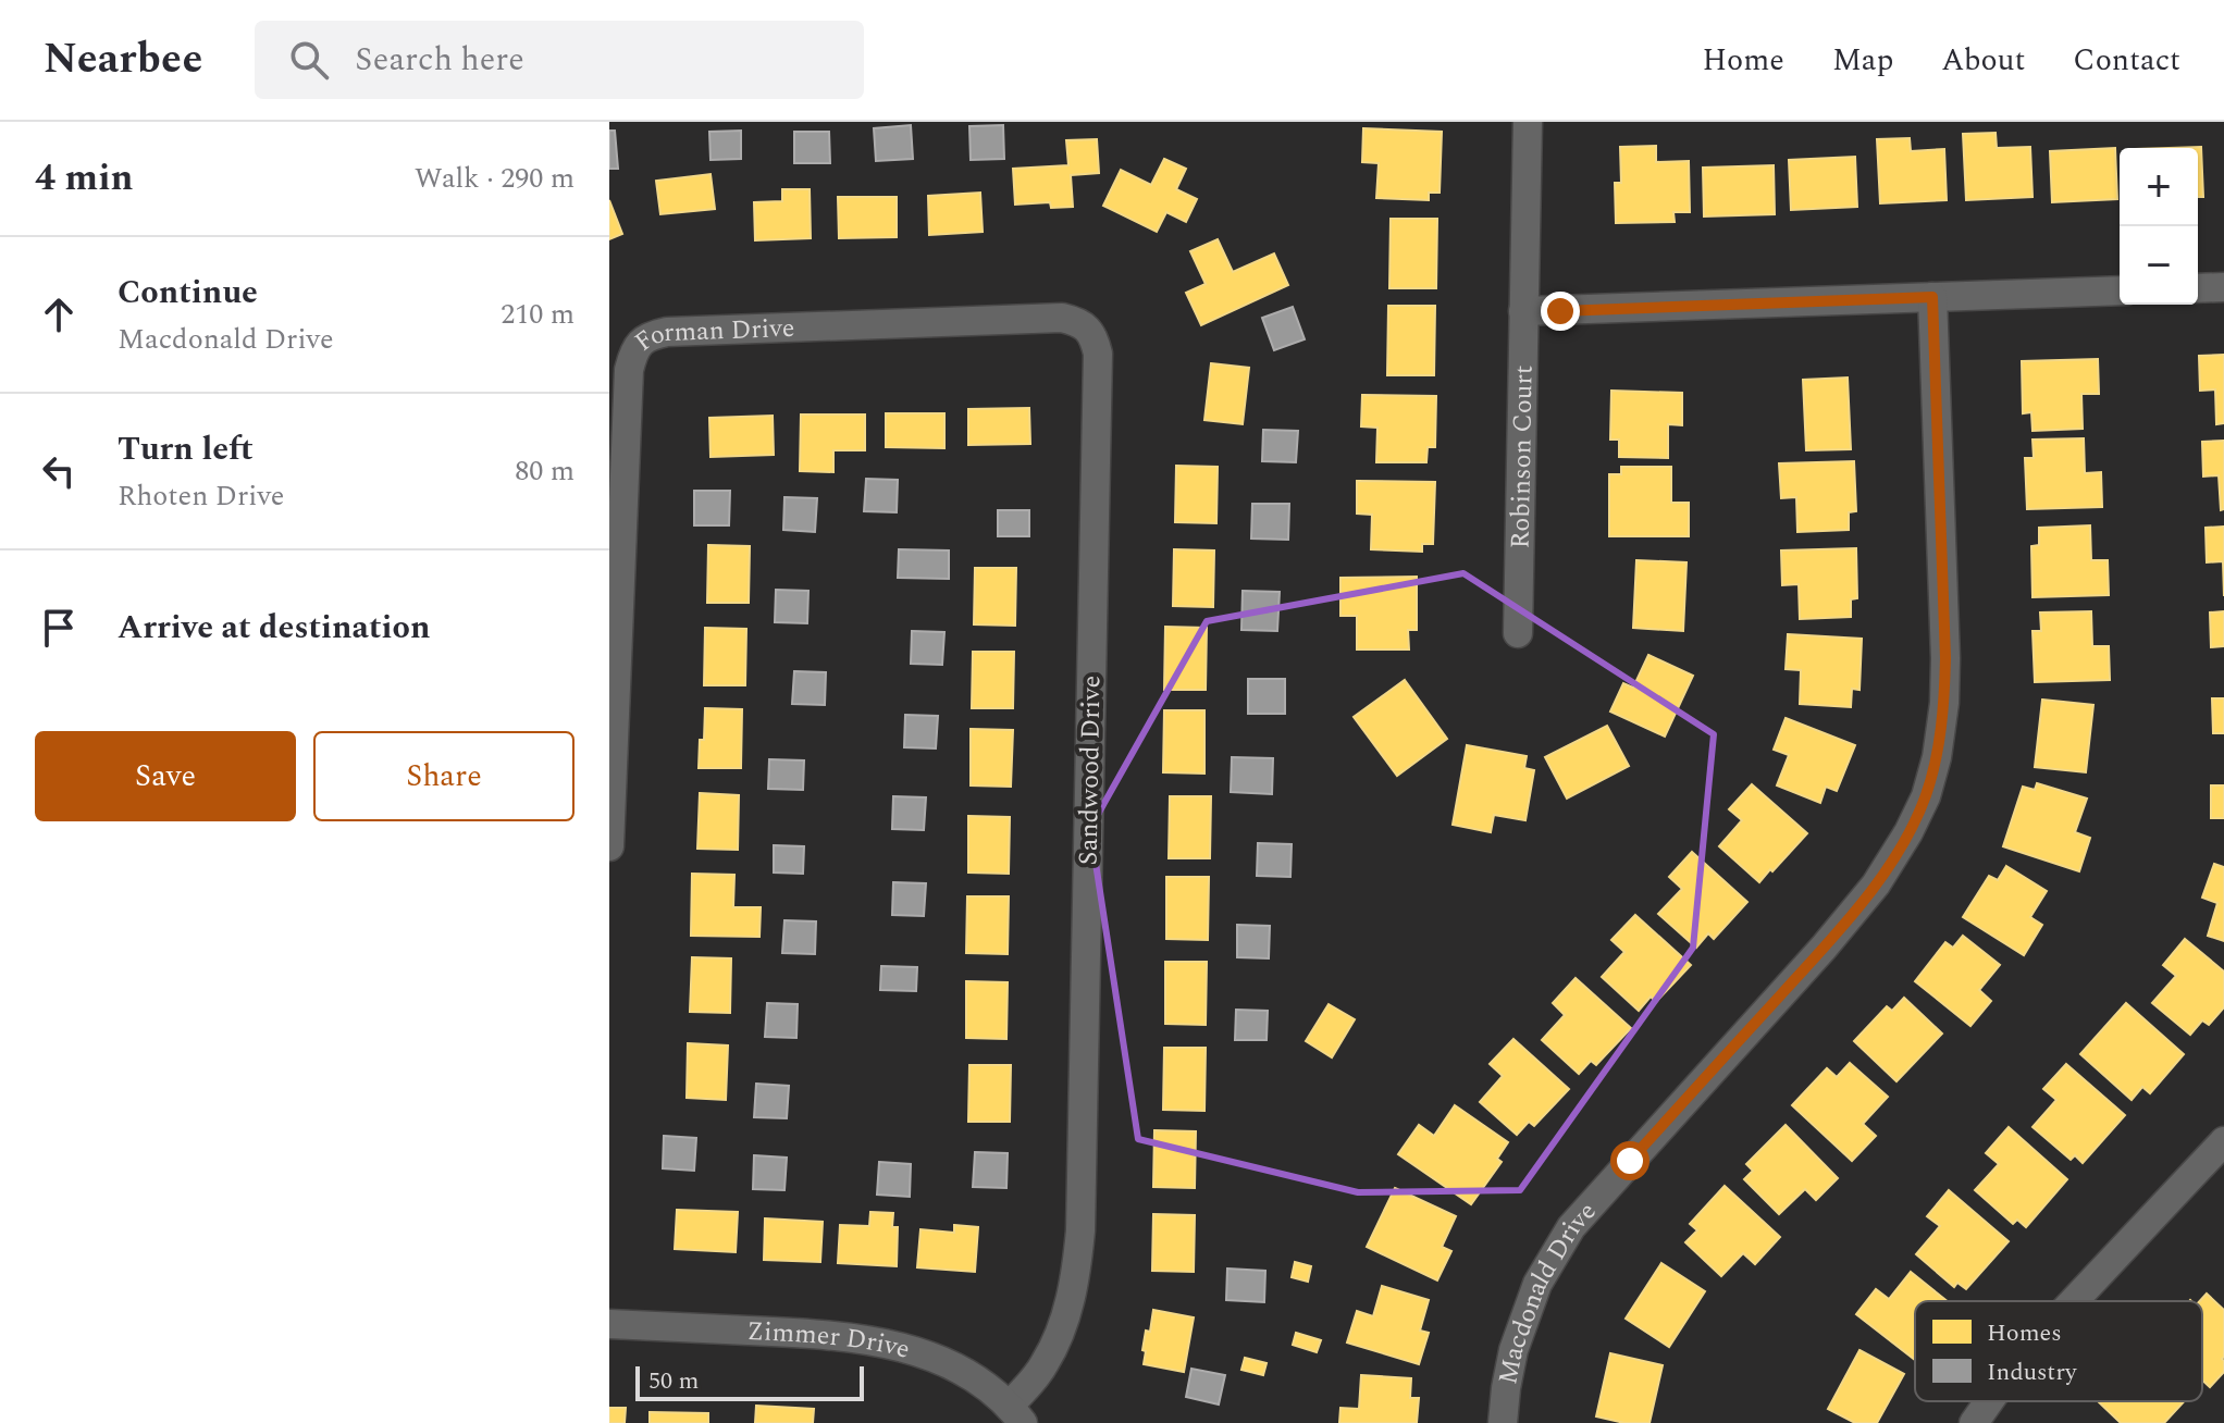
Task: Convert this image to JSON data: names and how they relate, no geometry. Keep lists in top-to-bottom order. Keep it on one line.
{"streets":{"street":["Forman Drive","Robinson Court","Sandwood Drive","Macdonald Drive","Zimmer Drive"]},"crossings":[["Forman Drive","Sandwood Drive"],["Sandwood Drive","Zimmer Drive"]],"legend":["Homes","Industry"],"scale_bar":"50 m","page":{"header":"Nearbee","search":"Search here","nav":["Home","Map","About","Contact"],"heading":["4 min","Walk · 290 m"],"map_buttons":["+","−"],"list":[["Continue","Macdonald Drive","210 m"],["Turn left","Rhoten Drive","80 m"],"Arrive at destination"],"buttons":["Save","Share"],"scale":"50 m"}}
